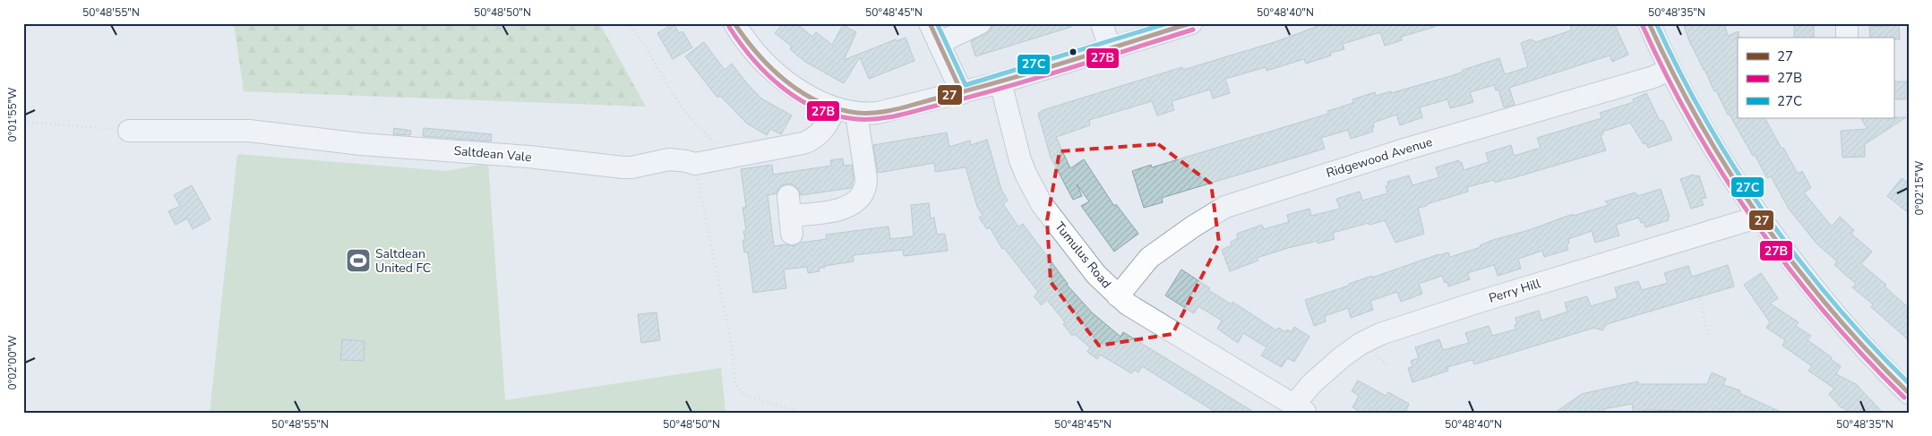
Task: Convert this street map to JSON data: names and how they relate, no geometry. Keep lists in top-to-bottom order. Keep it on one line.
{"streets":{"street":["Saltdean Vale","Ridgewood Avenue","Tumulus Road","Perry Hill"]},"crossings":[["Ridgewood Avenue","Tumulus Road"],["Tumulus Road","Perry Hill"]],"places":{"sports":["Saltdean United FC"]},"lines":["transit line 27","transit line 27C","transit line 27B"],"legend":["27","27B","27C"],"coordinates":["50°48'55\"N","50°48'50\"N","50°48'45\"N","50°48'40\"N","50°48'35\"N","0°01'55\"W","0°02'15\"W","0°02'00\"W"]}
